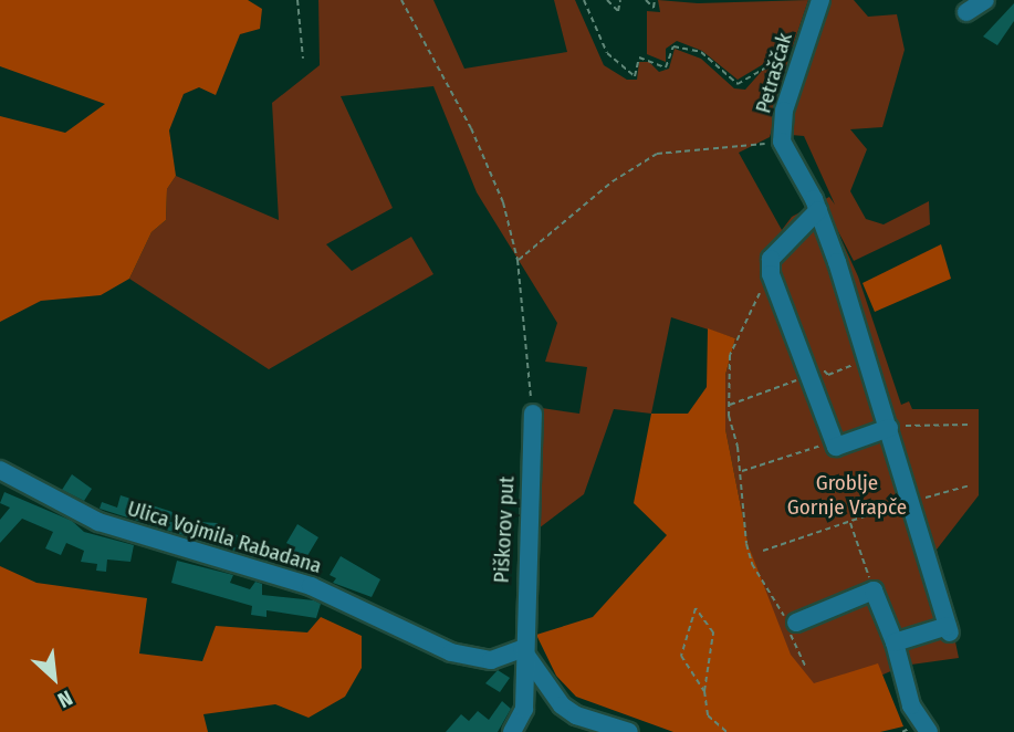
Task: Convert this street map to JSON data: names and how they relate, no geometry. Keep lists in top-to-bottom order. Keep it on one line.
{"streets":{"street":["Petraščak","Piškorov put","Ulica Vojmila Rabadana"]},"crossings":[["Piškorov put","Ulica Vojmila Rabadana"]],"parks":["Groblje Gornje Vrapče"],"north":"bottom right"}
